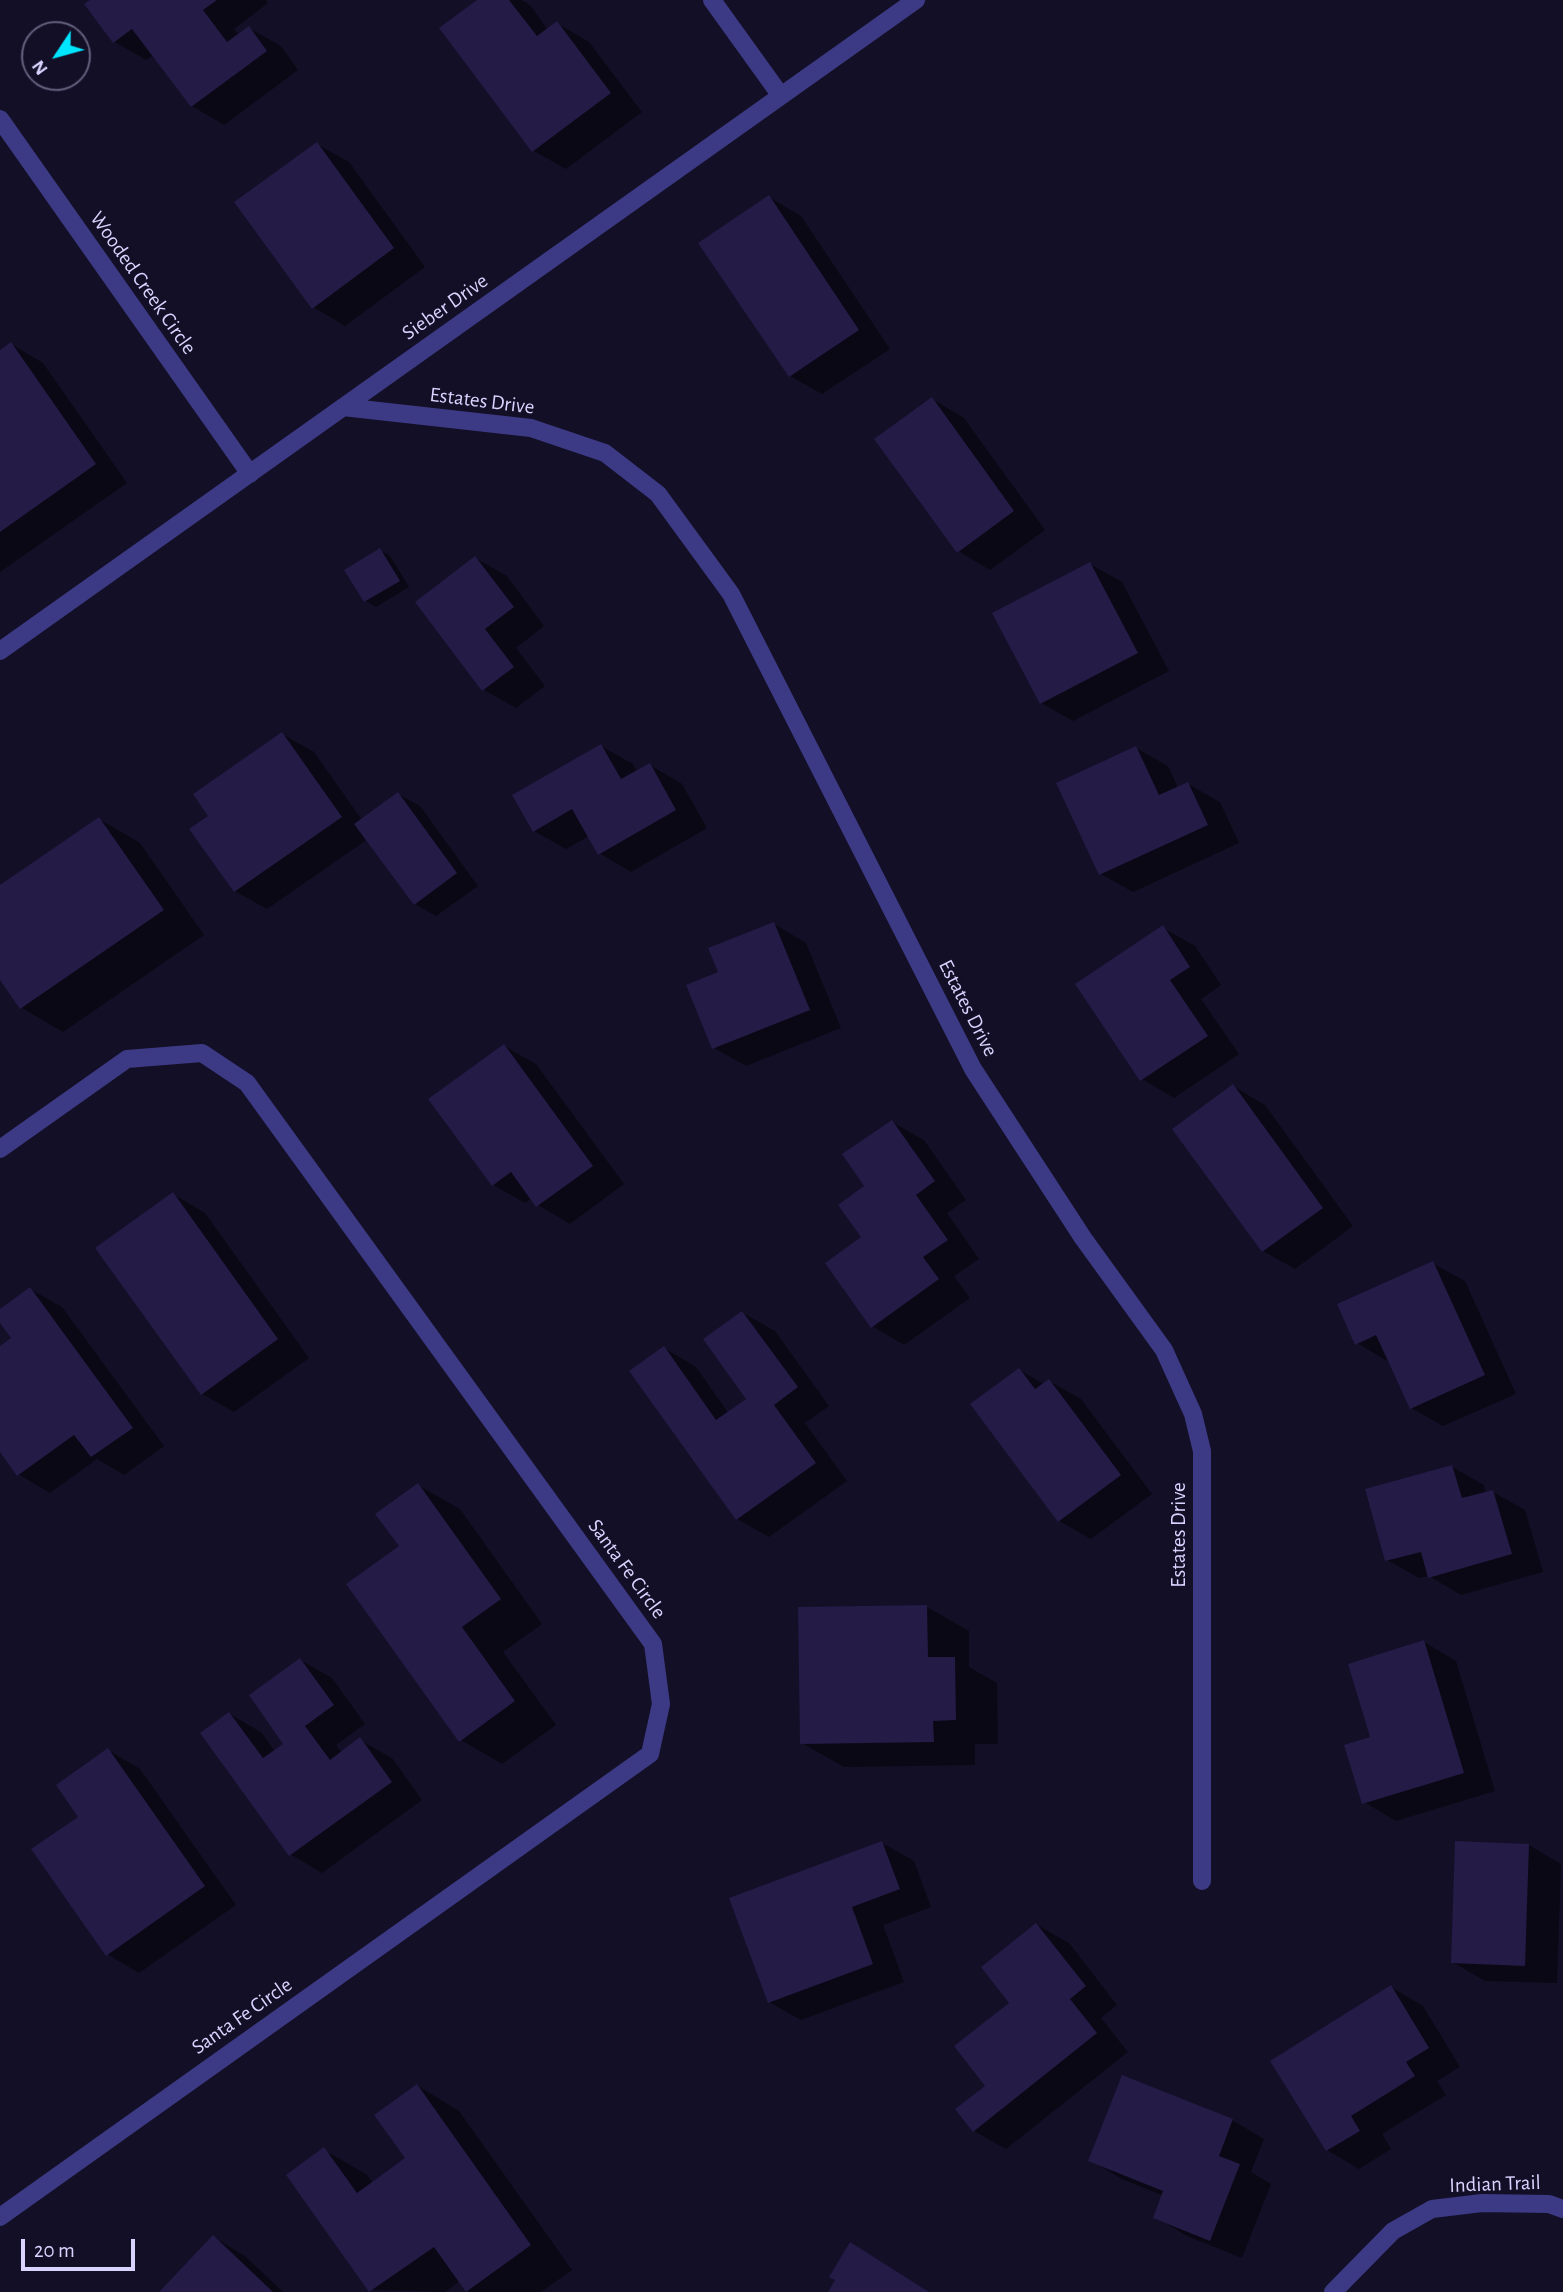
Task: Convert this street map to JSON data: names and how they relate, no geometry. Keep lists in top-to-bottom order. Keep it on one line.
{"streets":{"street":["Wooded Creek Circle","Sieber Drive","Estates Drive","Santa Fe Circle","Indian Trail"]},"crossings":[["Wooded Creek Circle","Sieber Drive"],["Sieber Drive","Estates Drive"]],"scale_bar":"20 m","north":"bottom left"}
